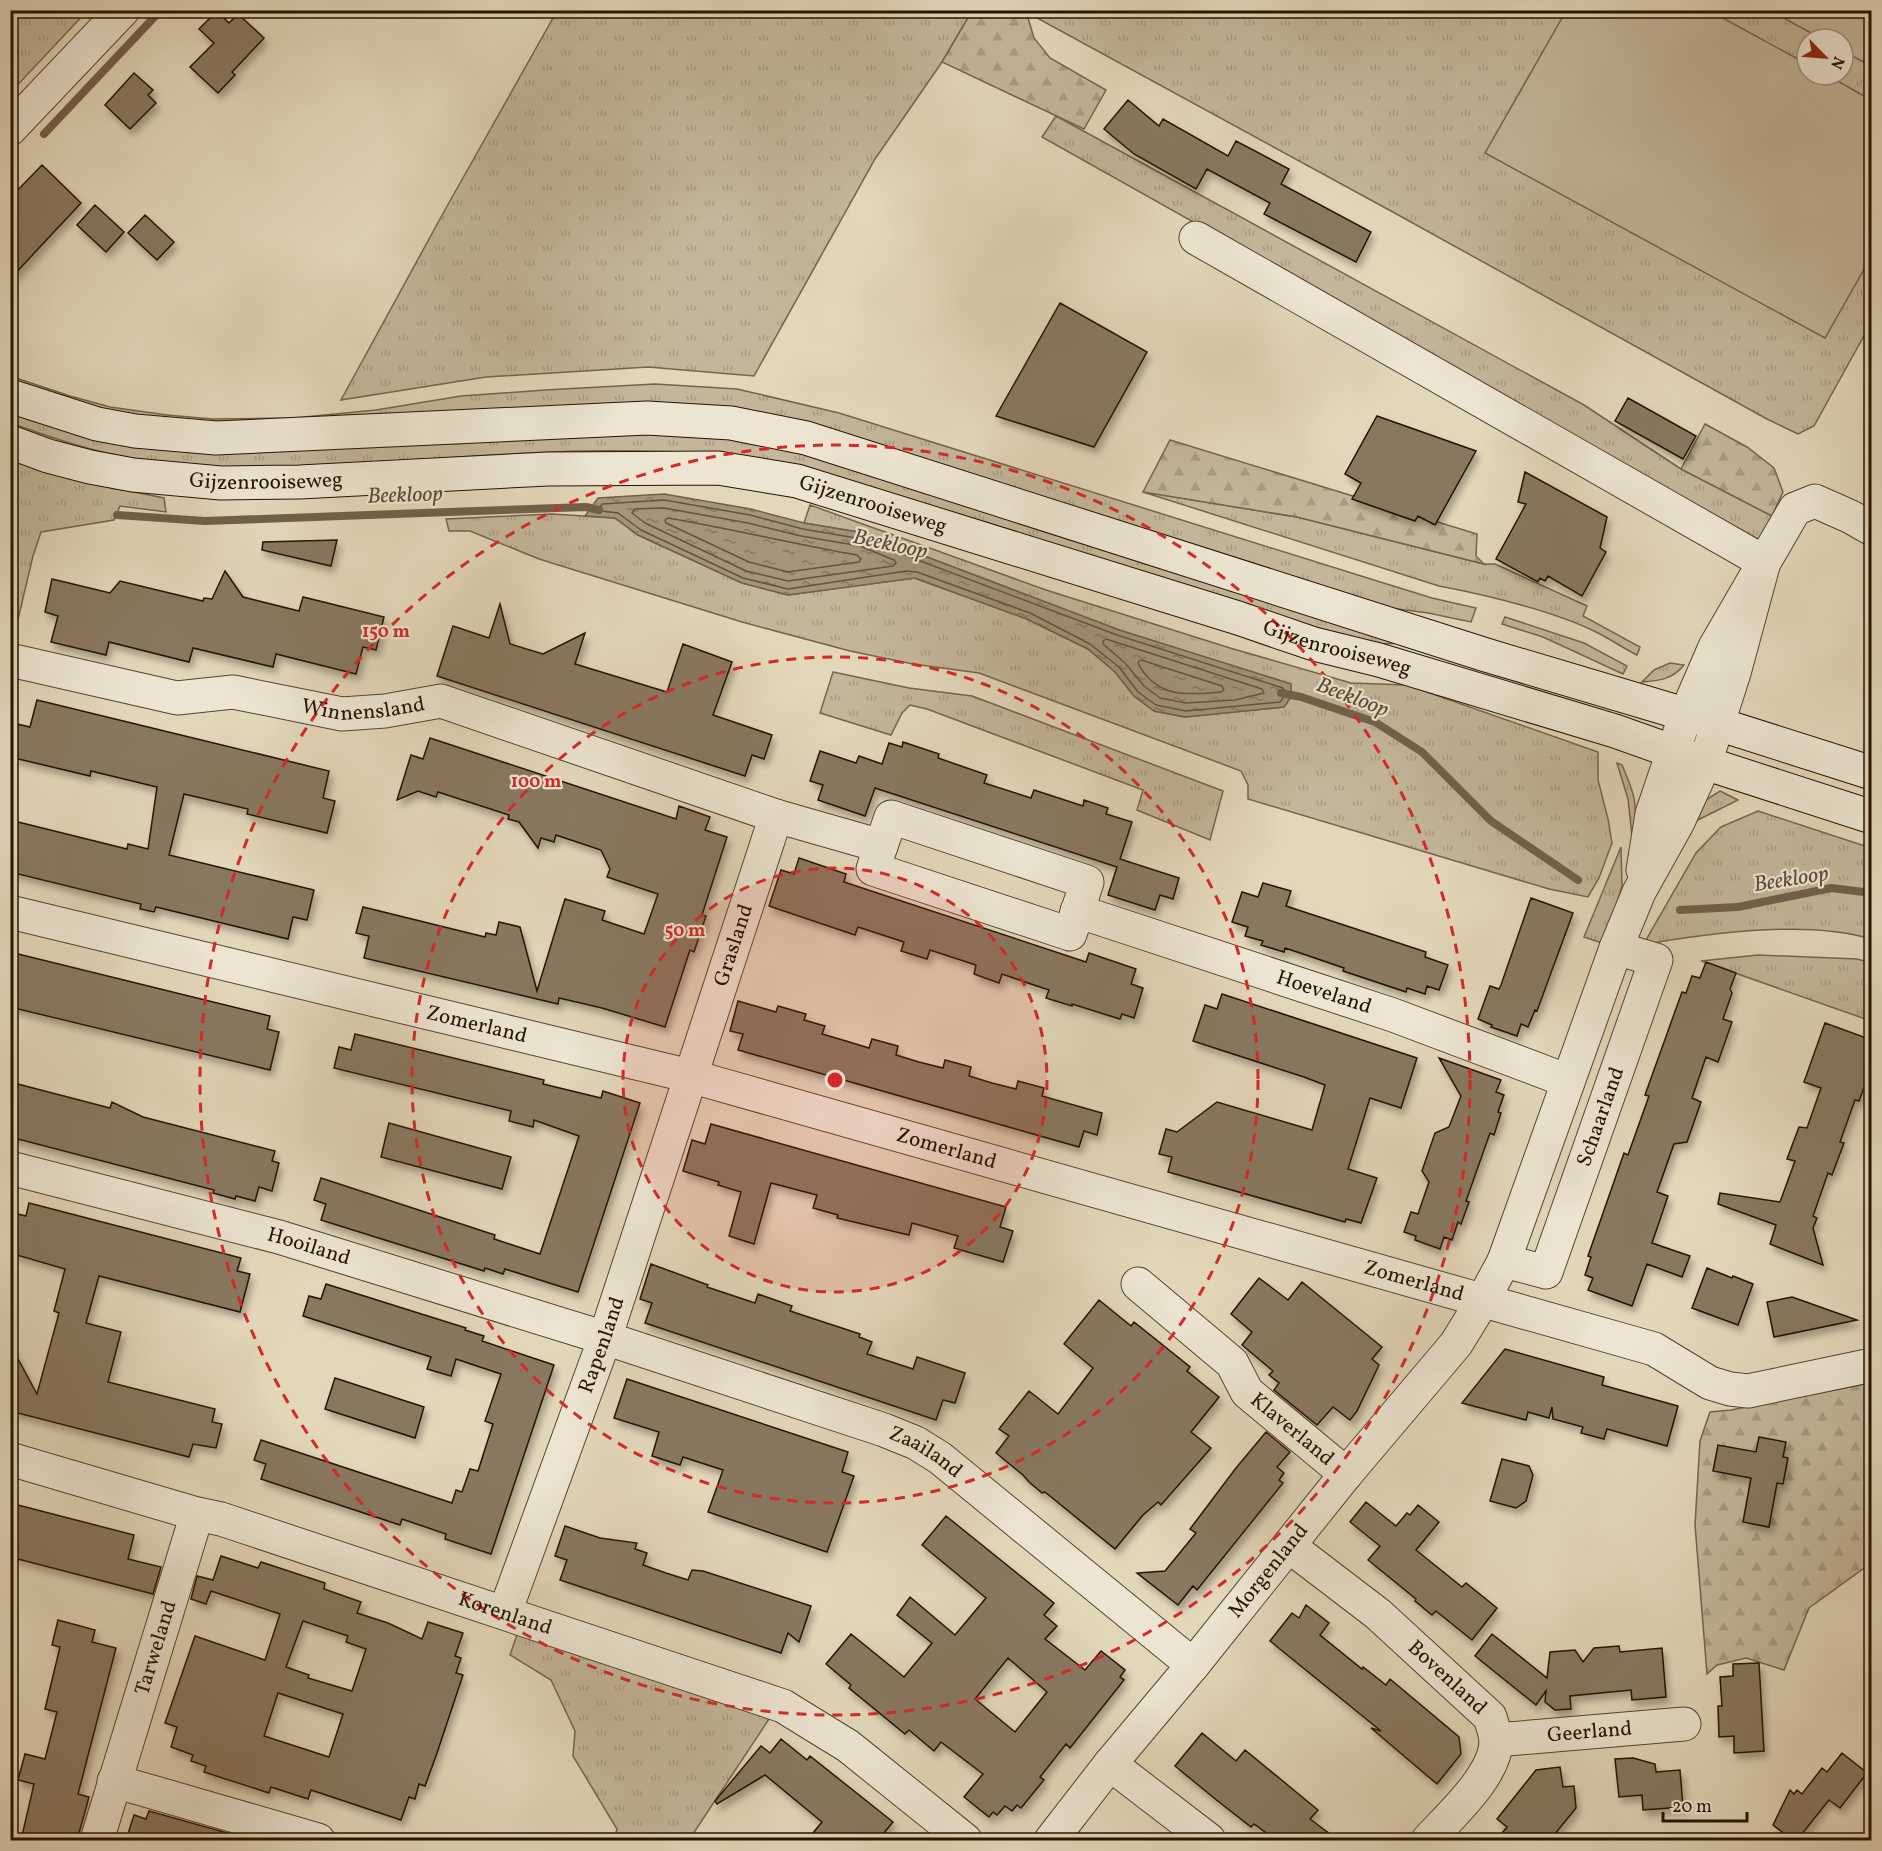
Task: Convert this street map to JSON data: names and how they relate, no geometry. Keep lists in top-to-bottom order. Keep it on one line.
{"streets":{"street":["Gijzenrooiseweg","Winnensland","Grasland","Hoeveland","Zomerland","Schaarland","Hooiland","Rapenland","Klaverland","Zaailand","Morgenland","Korenland","Tarweland","Bovenland","Geerland"]},"crossings":[["Gijzenrooiseweg","Schaarland"],["Winnensland","Grasland"],["Grasland","Zomerland"],["Grasland","Rapenland"],["Hoeveland","Schaarland"],["Zomerland","Schaarland"],["Zomerland","Rapenland"],["Zomerland","Morgenland"],["Schaarland","Morgenland"],["Hooiland","Rapenland"],["Hooiland","Zaailand"],["Rapenland","Zaailand"],["Rapenland","Korenland"],["Klaverland","Morgenland"],["Zaailand","Morgenland"],["Morgenland","Bovenland"],["Korenland","Tarweland"],["Bovenland","Geerland"]],"water":["Beekloop"],"scale_bar":"20 m","north":"bottom right","rings":["150 m","100 m","50 m"]}
